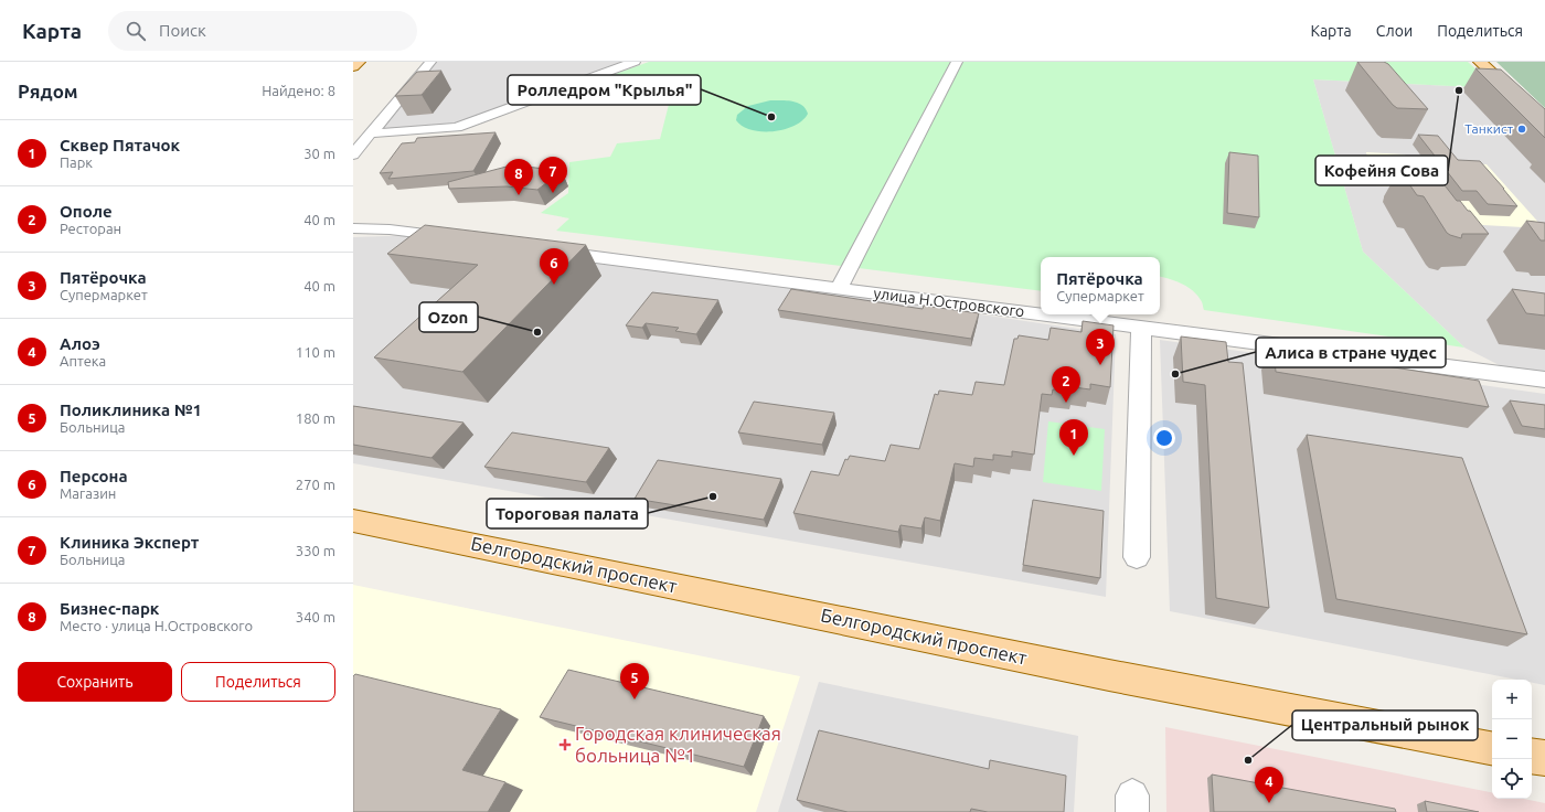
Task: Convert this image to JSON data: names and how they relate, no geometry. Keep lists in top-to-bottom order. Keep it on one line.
{"streets":{"main road":["Белгородский проспект"],"street":["улица Н.Островского"]},"places":{"other":["Кофейня Сова","Ролледром \"Крылья\"","Танкист","Ozon","Алиса в стране чудес","Тороговая палата","Центральный рынок"],"health":["Городская клиническая больница №1"]},"page":{"header":"Карта","search":"Поиск","nav":["Карта","Слои","Поделиться"],"heading":["Рядом","Найдено: 8"],"list":[{"mark":"1","name":"Сквер Пятачок","note":"Парк","value":"30 m"},{"mark":"2","name":"Ополе","note":"Ресторан","value":"40 m"},{"mark":"3","name":"Пятёрочка","note":"Супермаркет","value":"40 m"},{"mark":"4","name":"Алоэ","note":"Аптека","value":"110 m"},{"mark":"5","name":"Поликлиника №1","note":"Больница","value":"180 m"},{"mark":"6","name":"Персона","note":"Магазин","value":"270 m"},{"mark":"7","name":"Клиника Эксперт","note":"Больница","value":"330 m"},{"mark":"8","name":"Бизнес-парк","note":"Место · улица Н.Островского","value":"340 m"}],"pins":["7","8","6","3","2","1","5","4"],"popup":["Пятёрочка","Супермаркет"],"buttons":["Сохранить","Поделиться"],"map_buttons":["+","−"]}}
